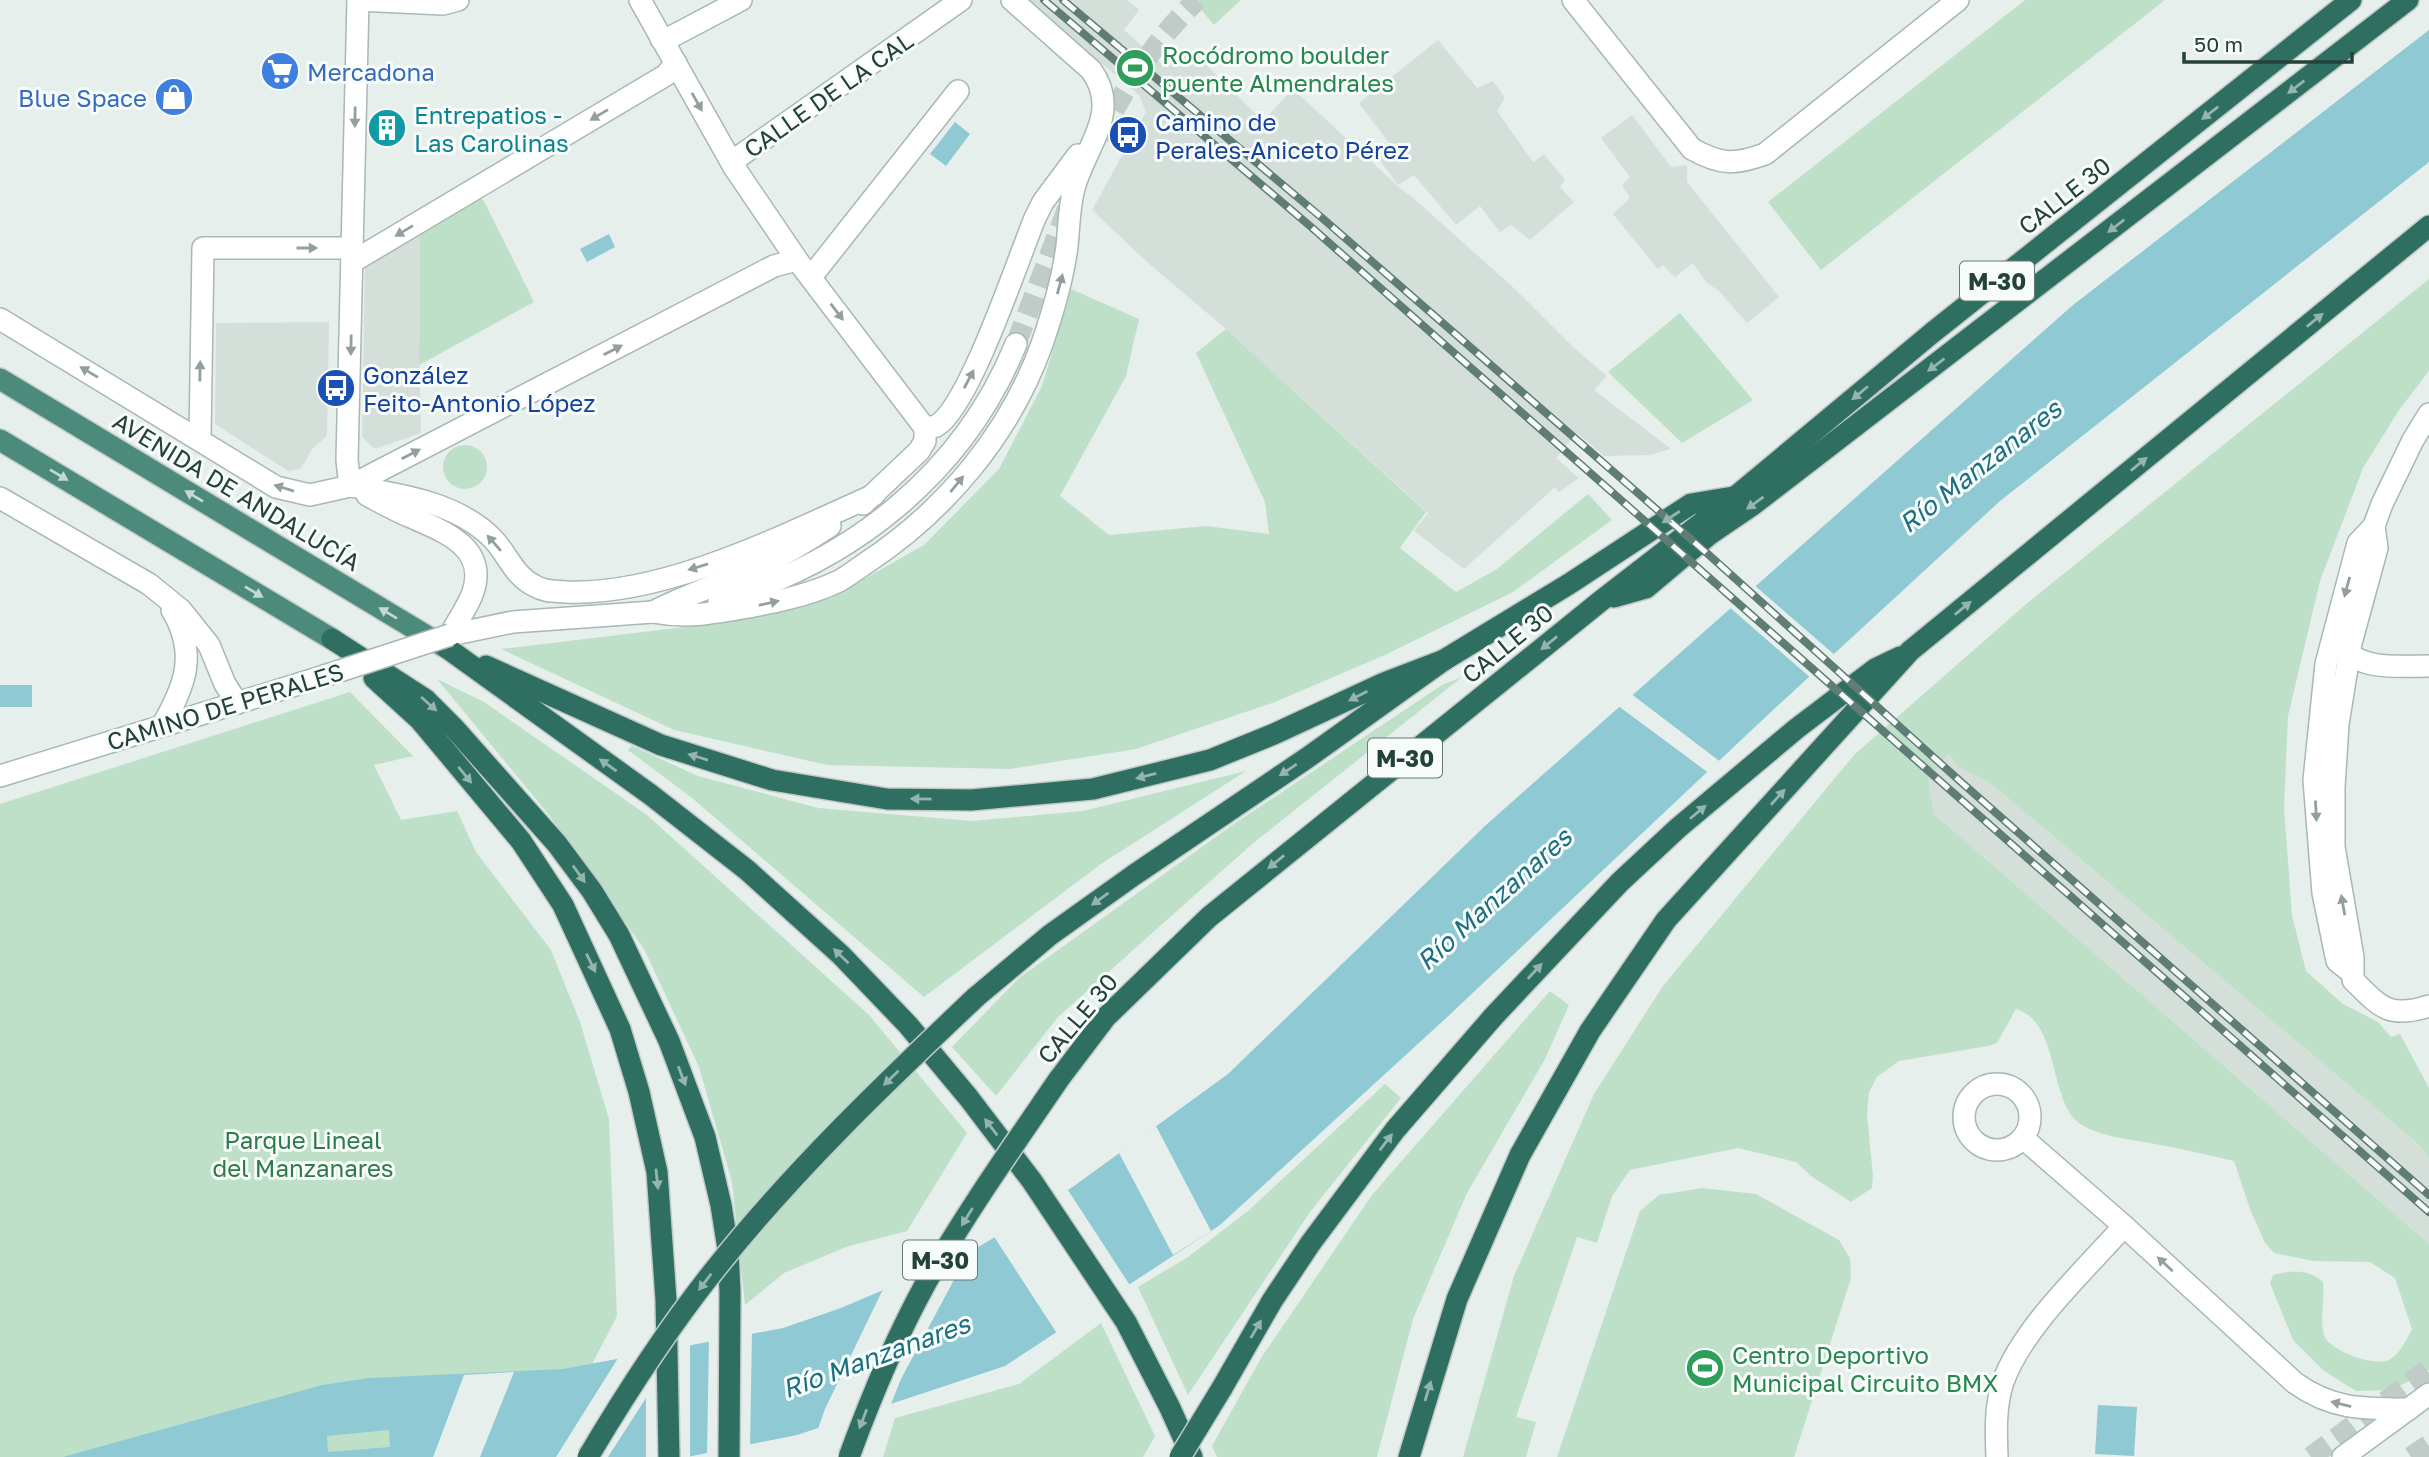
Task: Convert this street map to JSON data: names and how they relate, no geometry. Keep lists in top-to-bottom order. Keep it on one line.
{"streets":{"highway":["CALLE 30","M-30","AVENIDA DE ANDALUCÍA"],"street":["CALLE DE LA CAL","CAMINO DE PERALES"]},"crossings":[["AVENIDA DE ANDALUCÍA","CAMINO DE PERALES"]],"water":["Río Manzanares"],"parks":["Parque Lineal del Manzanares"],"places":{"sports":["Rocódromo boulder puente Almendrales","Centro Deportivo Municipal Circuito BMX"],"supermarket":["Mercadona"],"shop":["Blue Space"],"building":["Entrepatios - Las Carolinas"],"bus stop":["Camino de Perales-Aniceto Pérez","González Feito-Antonio López"]},"scale_bar":"50 m"}
